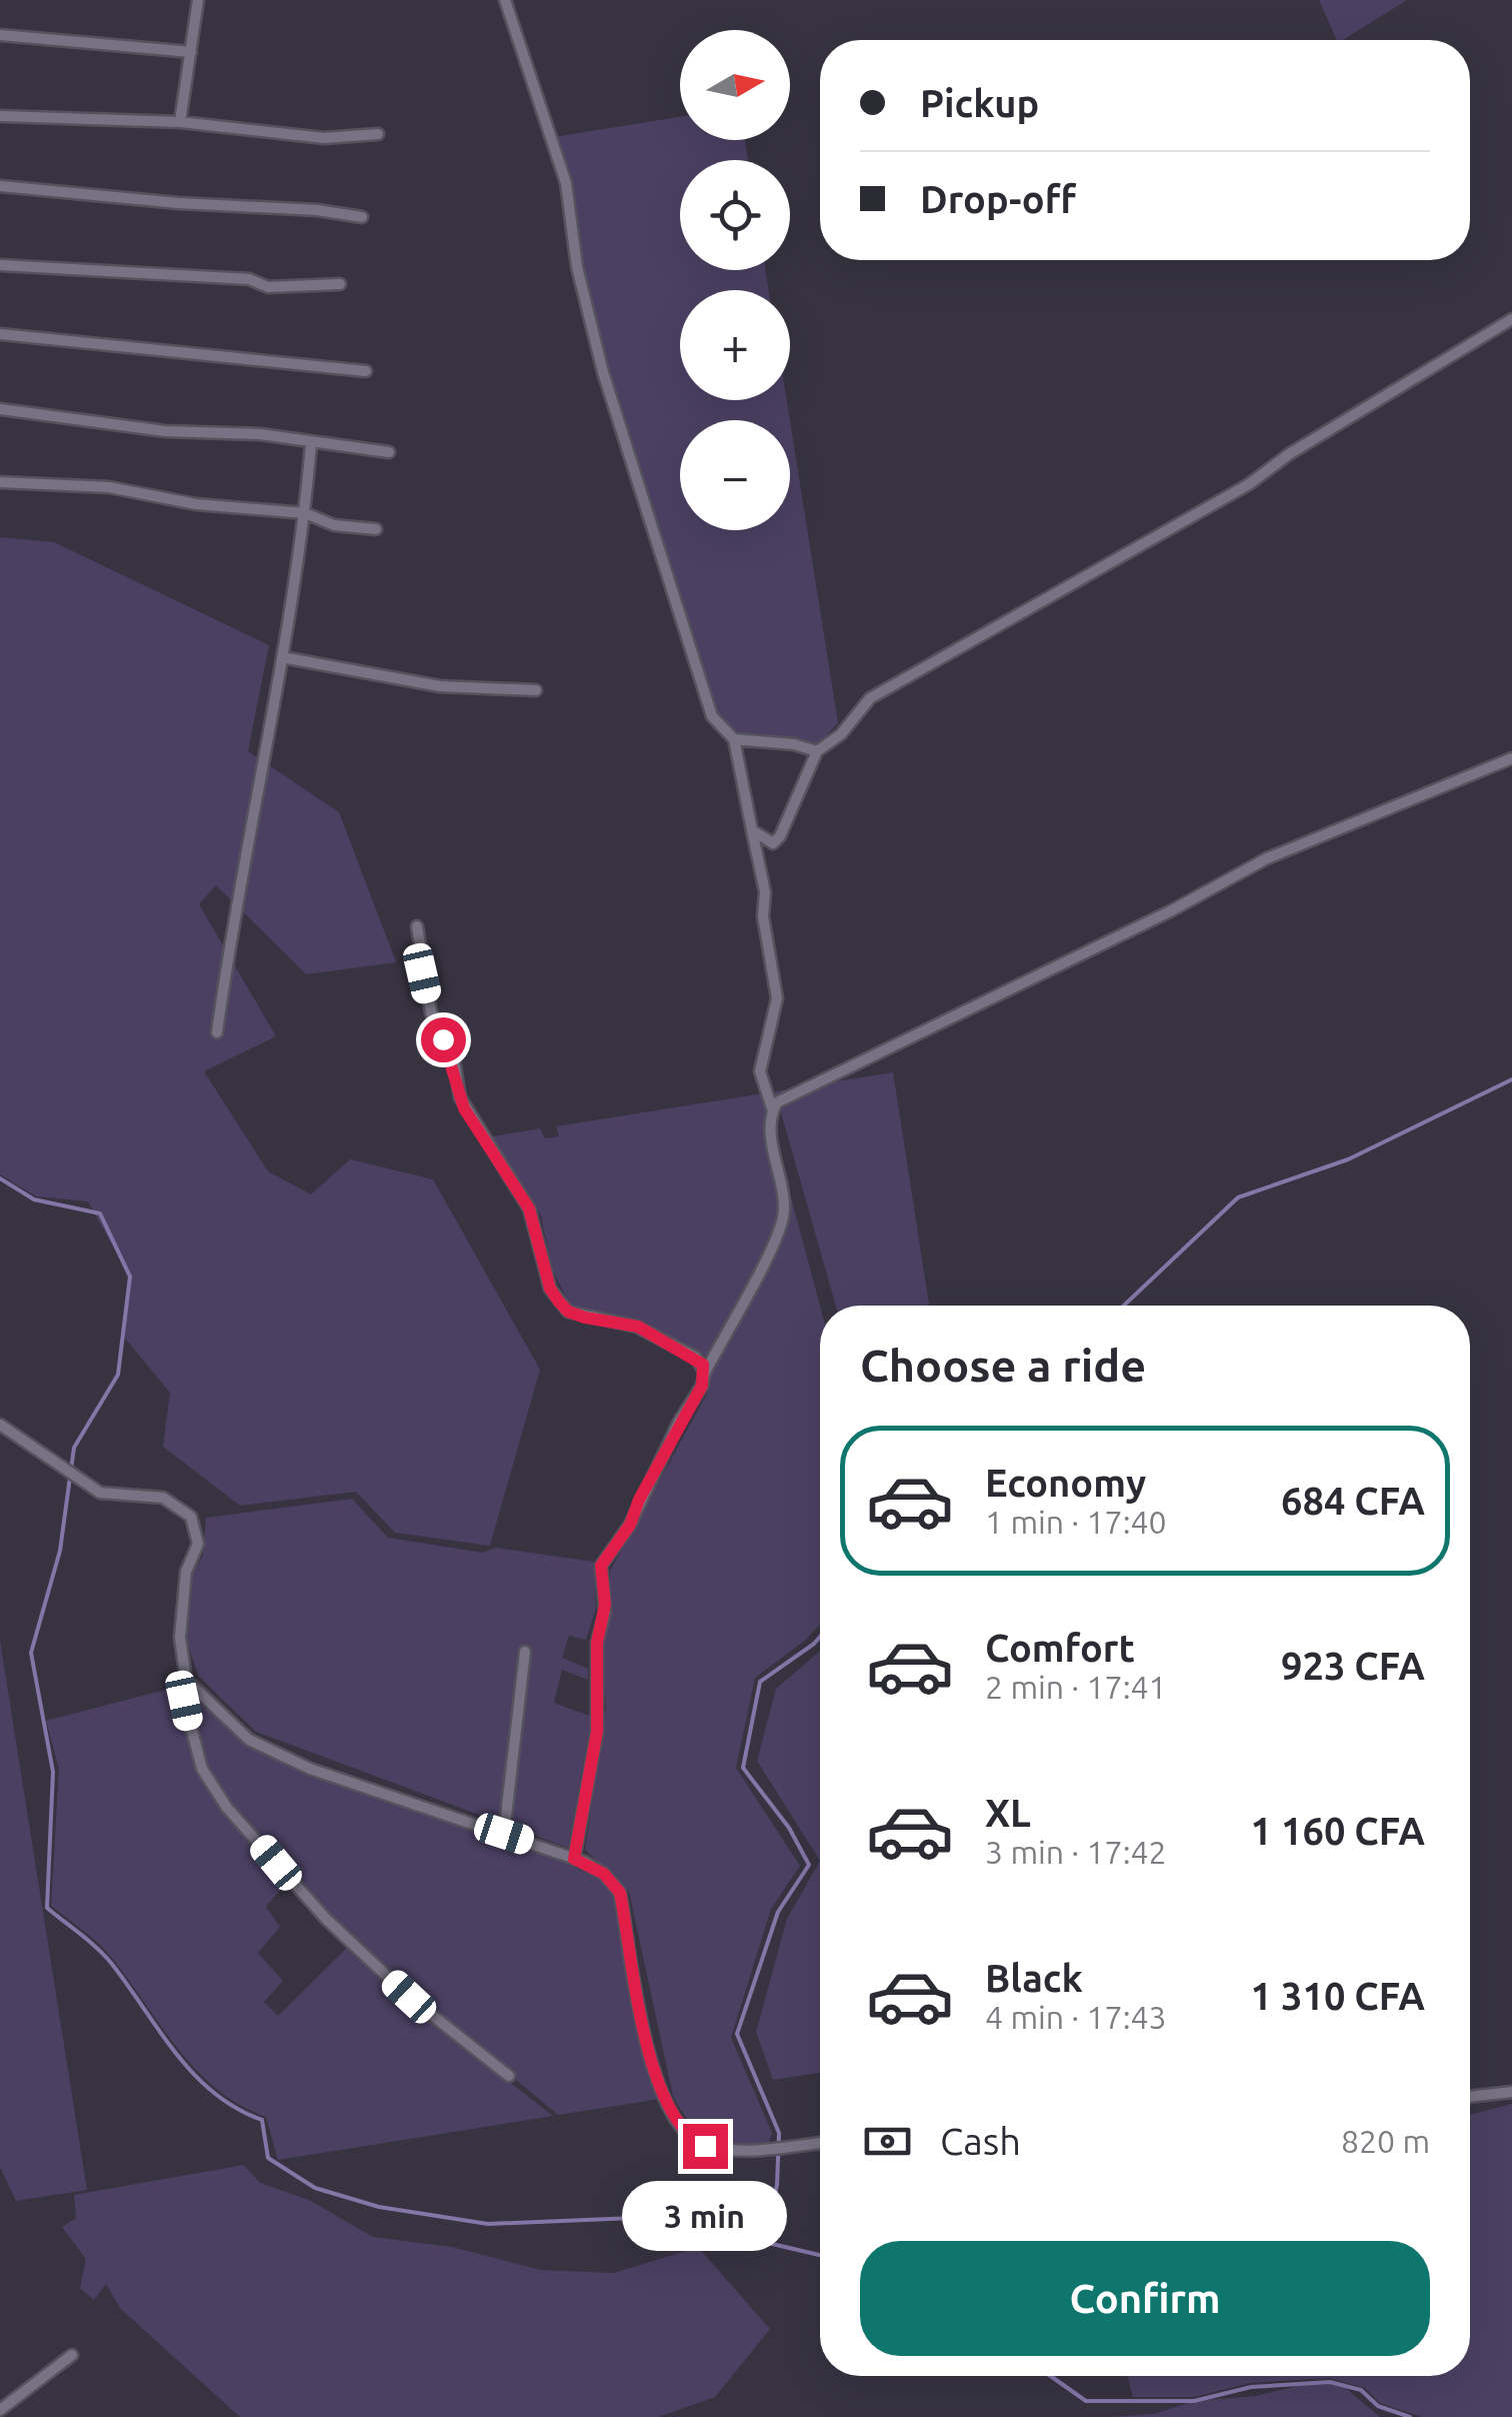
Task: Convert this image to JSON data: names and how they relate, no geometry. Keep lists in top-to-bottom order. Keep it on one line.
{"north":"right","page":{"map_buttons":["+","−"],"banner":["Pickup","Drop-off"],"heading":"Choose a ride","list":[{"name":"Economy","note":"1 min · 17:40","value":"684 CFA"},{"name":"Comfort","note":"2 min · 17:41","value":"923 CFA"},{"name":"XL","note":"3 min · 17:42","value":"1 160 CFA"},{"name":"Black","note":"4 min · 17:43","value":"1 310 CFA"}],"pay":["Cash","820 m"],"bubble":"3 min","buttons":"Confirm"}}
